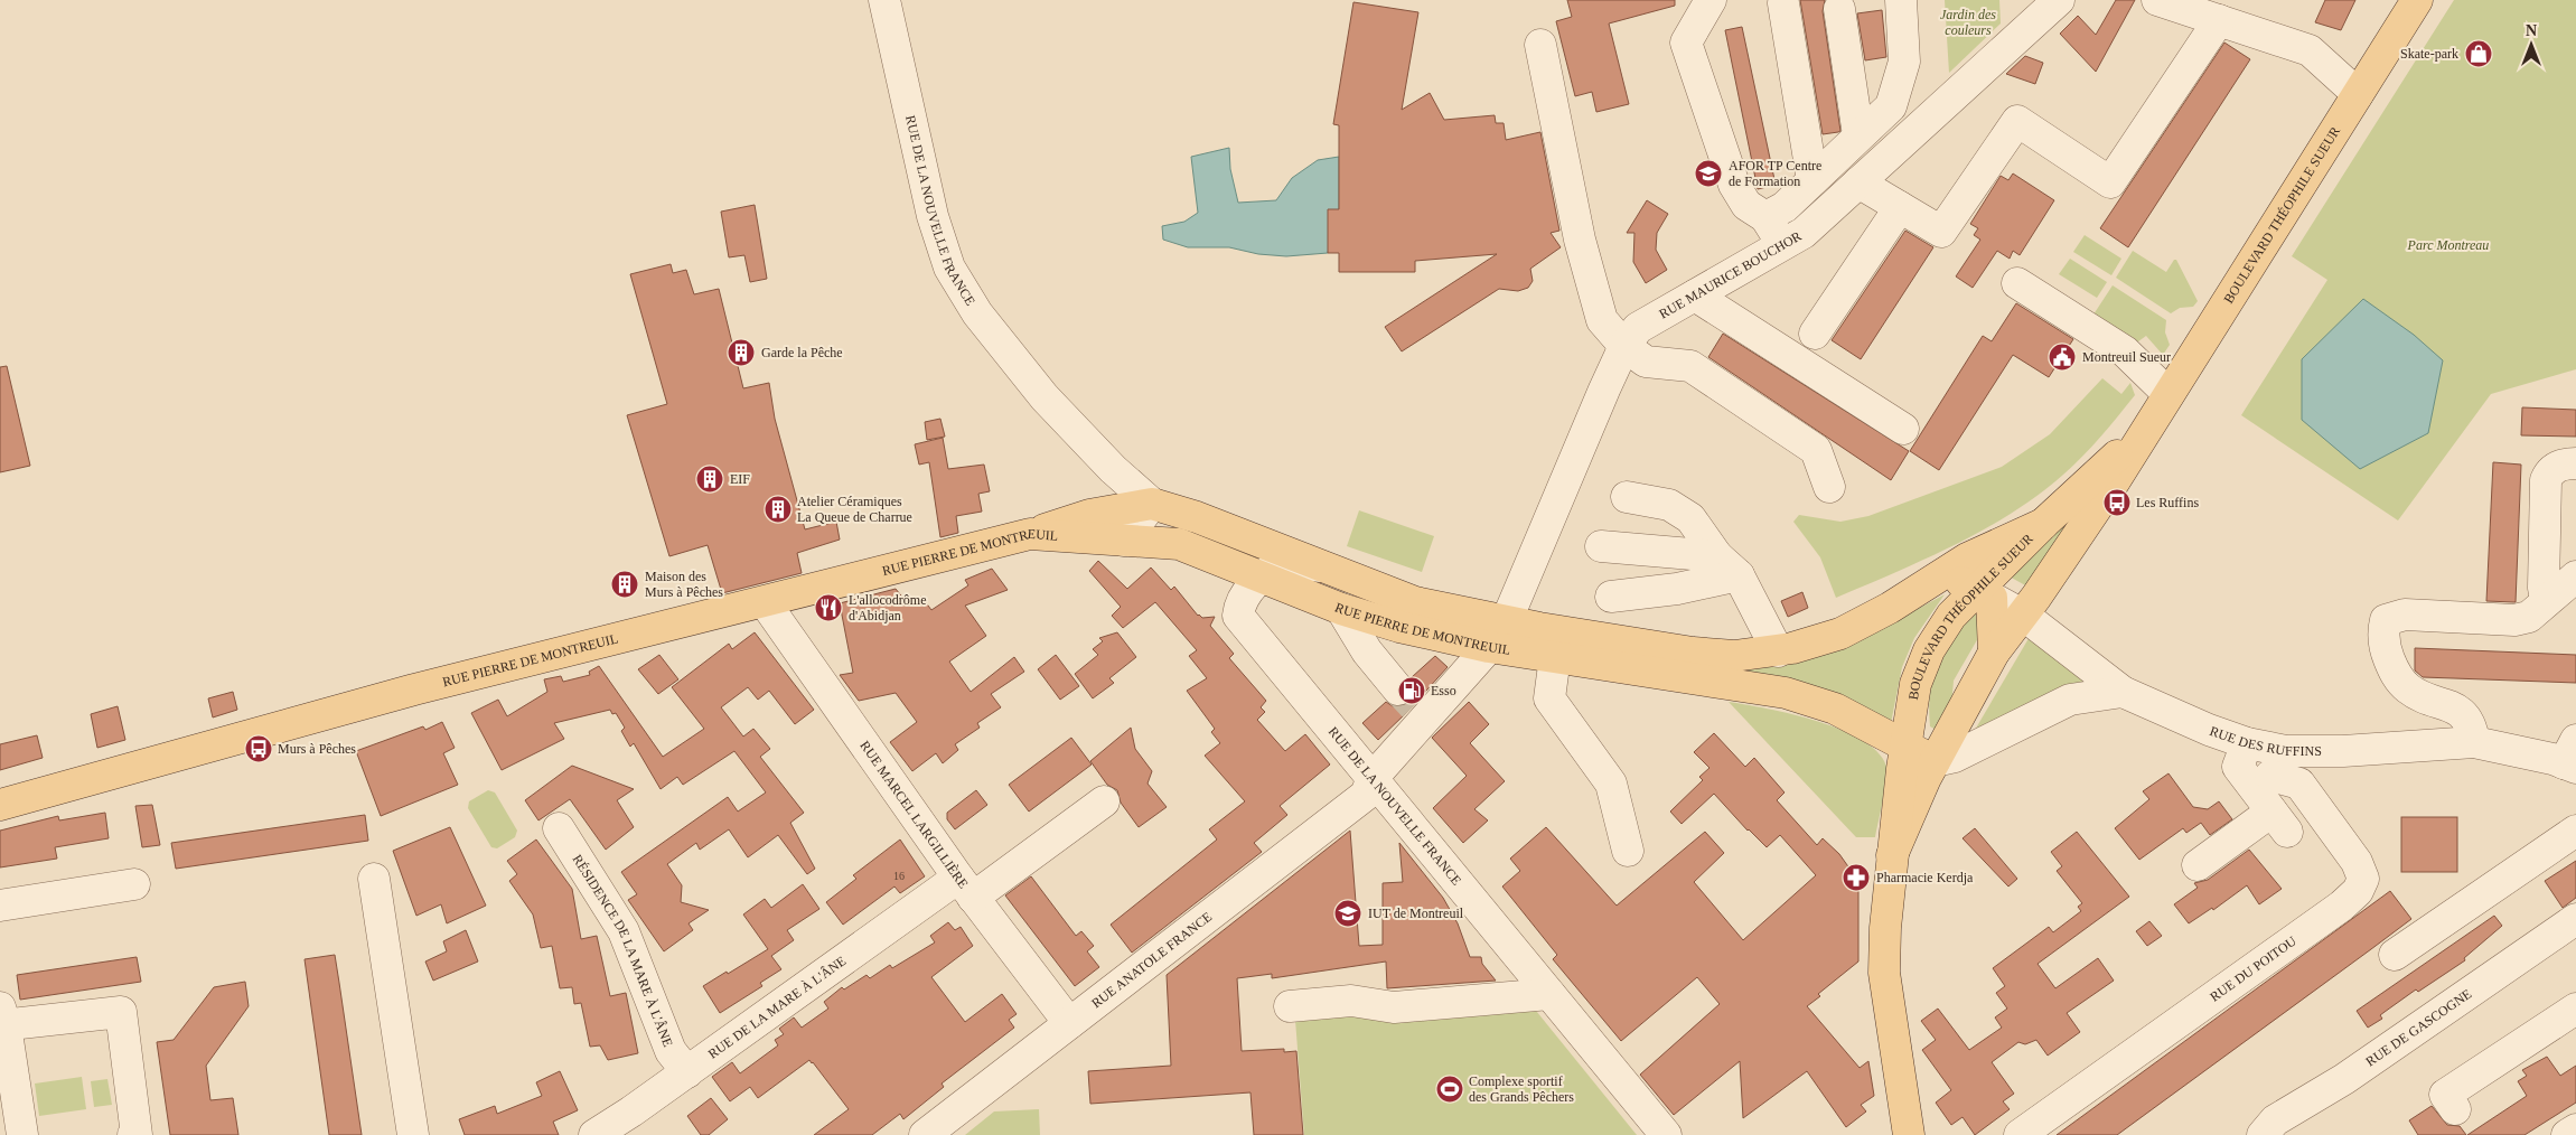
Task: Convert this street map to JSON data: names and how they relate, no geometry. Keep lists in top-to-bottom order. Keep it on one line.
{"streets":{"main road":["BOULEVARD THÉOPHILE SUEUR","RUE PIERRE DE MONTREUIL"],"street":["RUE DE LA NOUVELLE FRANCE","RUE MAURICE BOUCHOR","RUE DES RUFFINS","RUE MARCEL LARGILLIÈRE","RÉSIDENCE DE LA MARE À L'ÂNE","RUE ANATOLE FRANCE","RUE DU POITOU","RUE DE LA MARE À L'ÂNE","RUE DE GASCOGNE"]},"crossings":[["RUE DE LA NOUVELLE FRANCE","RUE PIERRE DE MONTREUIL"],["RUE DE LA NOUVELLE FRANCE","RUE ANATOLE FRANCE"],["BOULEVARD THÉOPHILE SUEUR","RUE PIERRE DE MONTREUIL"],["BOULEVARD THÉOPHILE SUEUR","RUE DES RUFFINS"],["RUE MAURICE BOUCHOR","RUE PIERRE DE MONTREUIL"],["RUE PIERRE DE MONTREUIL","RUE MARCEL LARGILLIÈRE"],["RUE PIERRE DE MONTREUIL","RUE ANATOLE FRANCE"],["RUE MARCEL LARGILLIÈRE","RUE ANATOLE FRANCE"],["RUE MARCEL LARGILLIÈRE","RUE DE LA MARE À L'ÂNE"],["RÉSIDENCE DE LA MARE À L'ÂNE","RUE DE LA MARE À L'ÂNE"]],"parks":["Jardin des couleurs","Parc Montreau"],"places":{"shop":["Skate-park"],"school or university":["AFOR TP Centre de Formation","IUT de Montreuil"],"building":["Garde la Pêche","EIF","Atelier Céramiques La Queue de Charrue","Maison des Murs à Pêches"],"public building":["Montreuil Sueur"],"bus stop":["Les Ruffins","Murs à Pêches"],"restaurant":["L'allocodrôme d'Abidjan"],"fuel station":["Esso"],"pharmacy":["Pharmacie Kerdja"],"sports":["Complexe sportif des Grands Pêchers"]},"house_numbers":["16"],"north":"top"}
